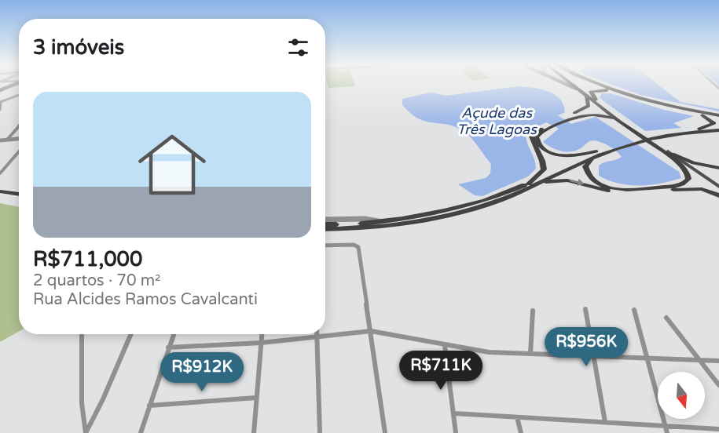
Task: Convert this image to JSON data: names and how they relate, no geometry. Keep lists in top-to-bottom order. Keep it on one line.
{"water":["Açude das Três Lagoas"],"north":"bottom","page":{"heading":"3 imóveis","list":[{"name":"R$711,000","note":"2 quartos · 70 m² · Rua Alcides Ramos Cavalcanti"}],"price":["R$956K","R$711K","R$912K"]}}
